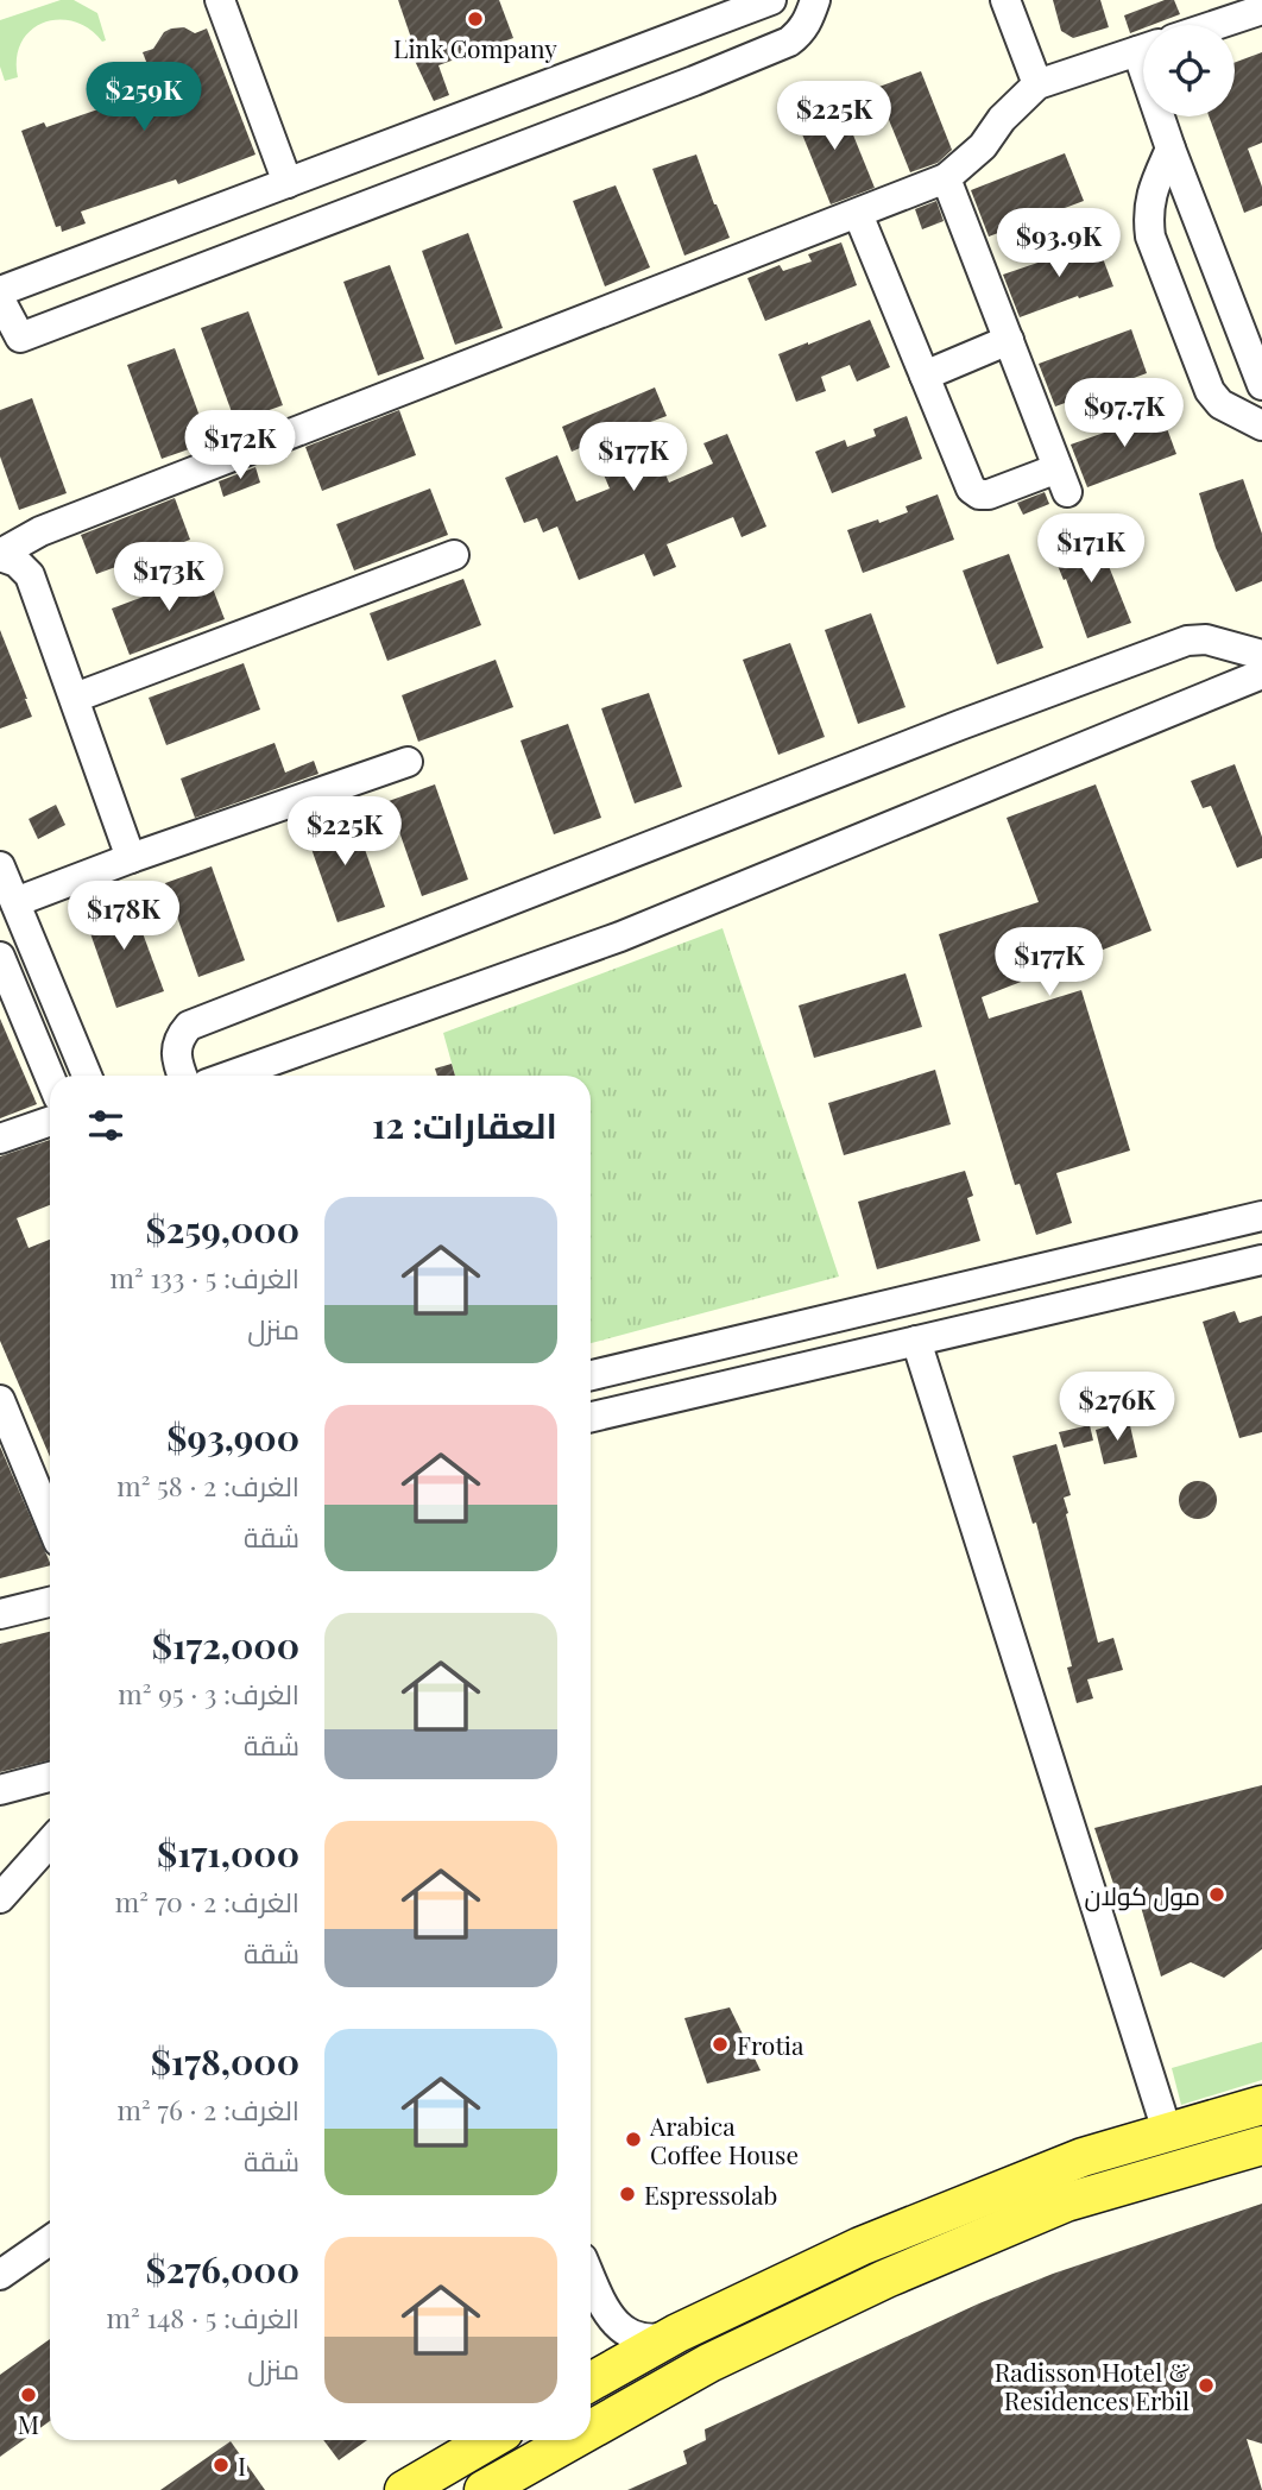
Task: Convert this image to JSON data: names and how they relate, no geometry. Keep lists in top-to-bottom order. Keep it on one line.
{"places":["Link Company","مول كولان","Frotia","Arabica Coffee House","Espressolab","Radisson Hotel & Residences Erbil","M","I"],"page":{"price":["$259K","$225K","$93.9K","$97.7K","$172K","$177K","$171K","$173K","$225K","$178K","$177K","$276K"],"heading":"العقارات: 12","list":[{"name":"$259,000","note":"الغرف: 5 · 133 m² · منزل"},{"name":"$93,900","note":"الغرف: 2 · 58 m² · شقة"},{"name":"$172,000","note":"الغرف: 3 · 95 m² · شقة"},{"name":"$171,000","note":"الغرف: 2 · 70 m² · شقة"},{"name":"$178,000","note":"الغرف: 2 · 76 m² · شقة"},{"name":"$276,000","note":"الغرف: 5 · 148 m² · منزل"}]}}
